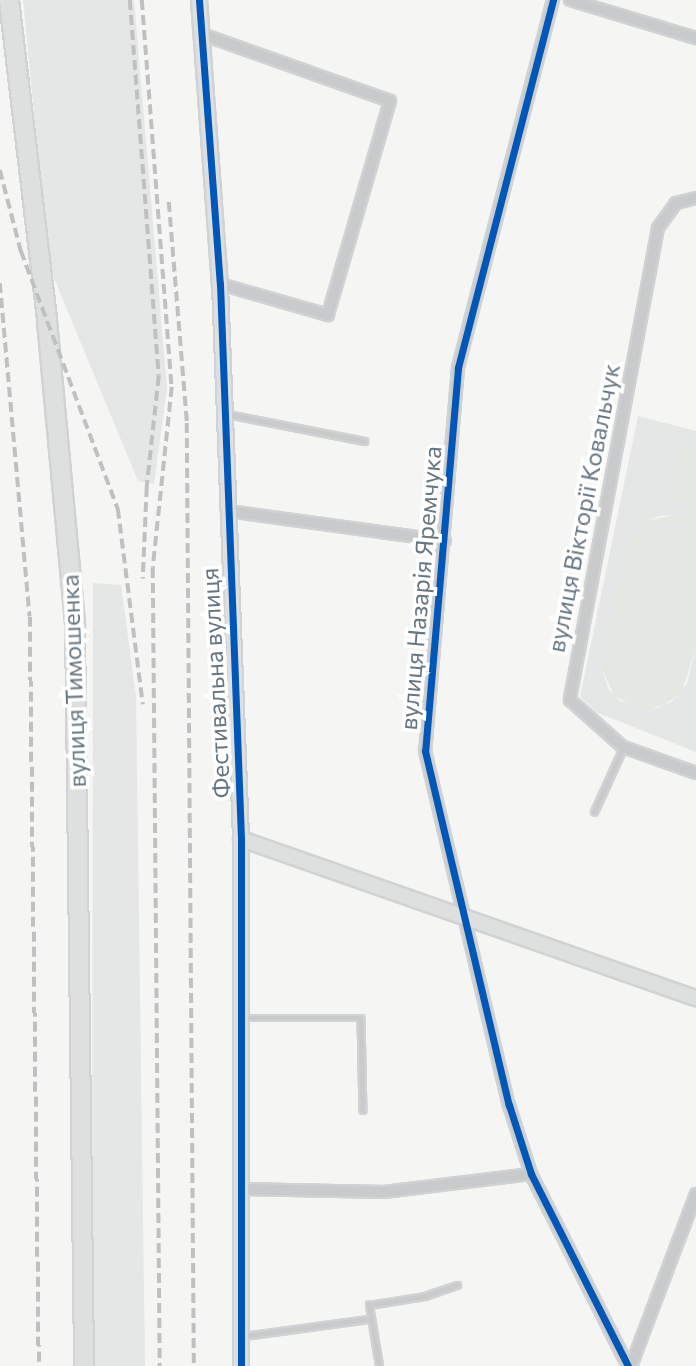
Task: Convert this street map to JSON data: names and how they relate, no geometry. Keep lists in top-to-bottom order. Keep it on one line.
{"streets":{"highway":["вулиця Тимошенка"],"street":["вулиця Вікторії Ковальчук","вулиця Назарія Яремчука","Фестивальна вулиця"]}}
